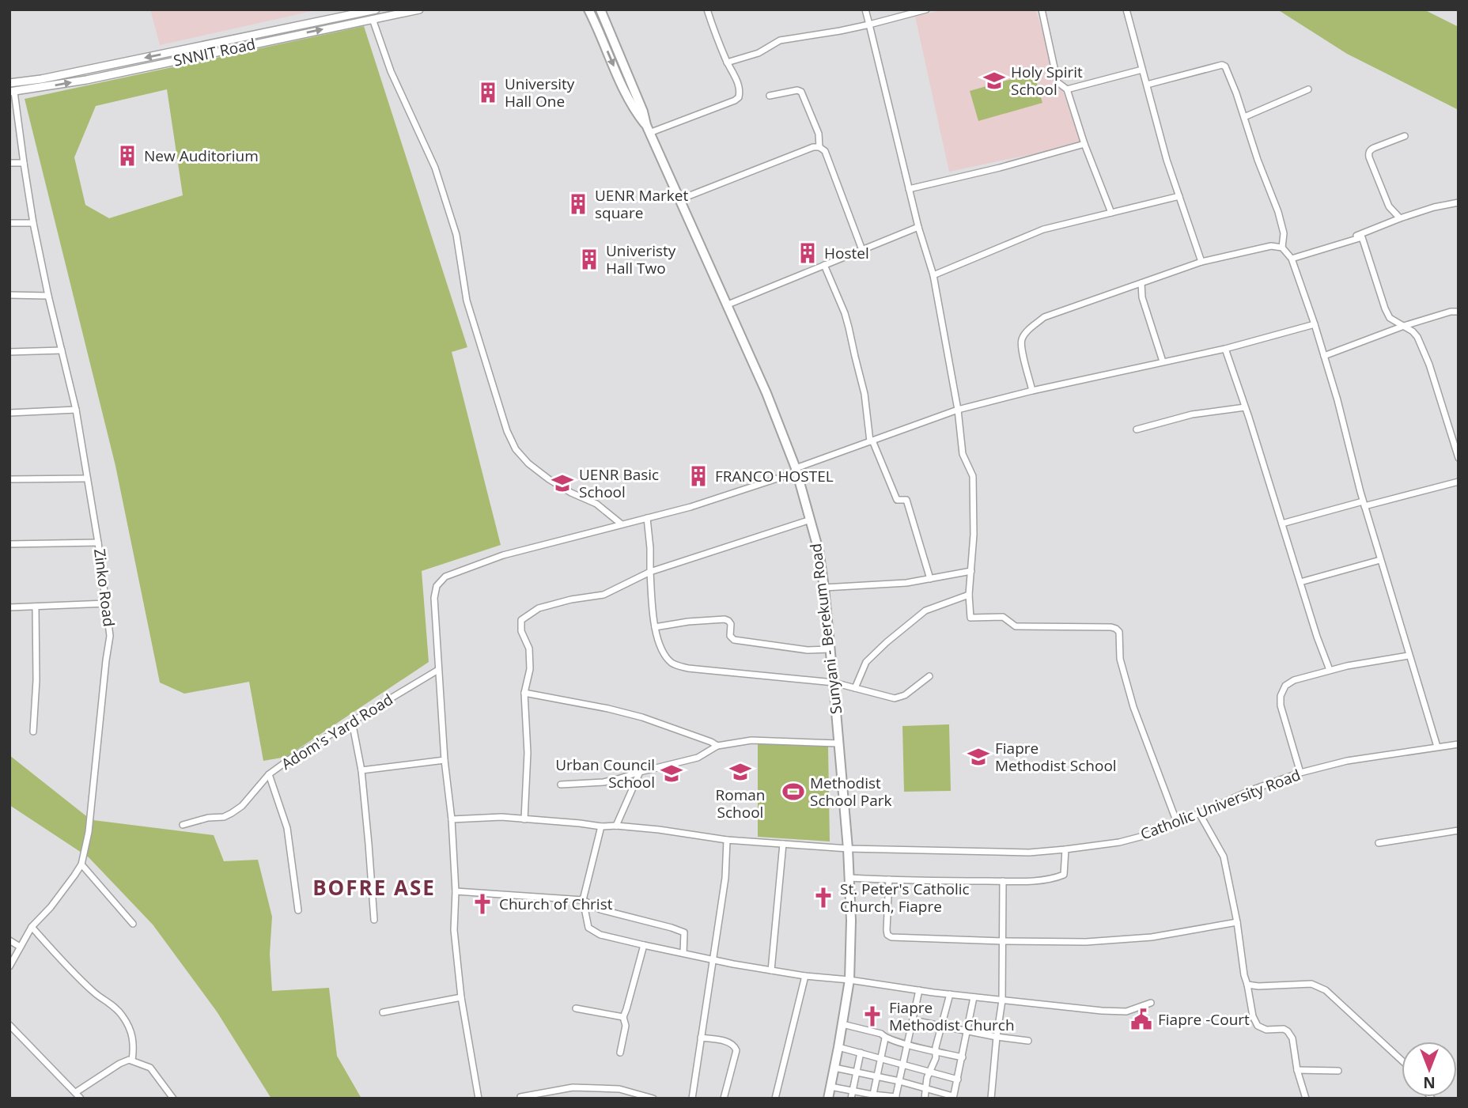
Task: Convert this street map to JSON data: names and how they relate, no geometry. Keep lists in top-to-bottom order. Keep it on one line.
{"streets":{"main road":["Sunyani - Berekum Road"],"street":["SNNIT Road","Zinko Road","Adom's Yard Road","Catholic University Road"]},"crossings":[["SNNIT Road","Zinko Road"],["Sunyani - Berekum Road","Catholic University Road"]],"districts":["BOFRE ASE"],"places":{"school or university":["Holy Spirit School","UENR Basic School","Fiapre Methodist School","Roman School","Urban Council School"],"building":["University Hall One","New Auditorium","UENR Market square","Hostel","Univeristy Hall Two","FRANCO HOSTEL"],"sports":["Methodist School Park"],"church":["St. Peter's Catholic Church, Fiapre","Church of Christ","Fiapre Methodist Church"],"public building":["Fiapre -Court"]},"north":"bottom"}
